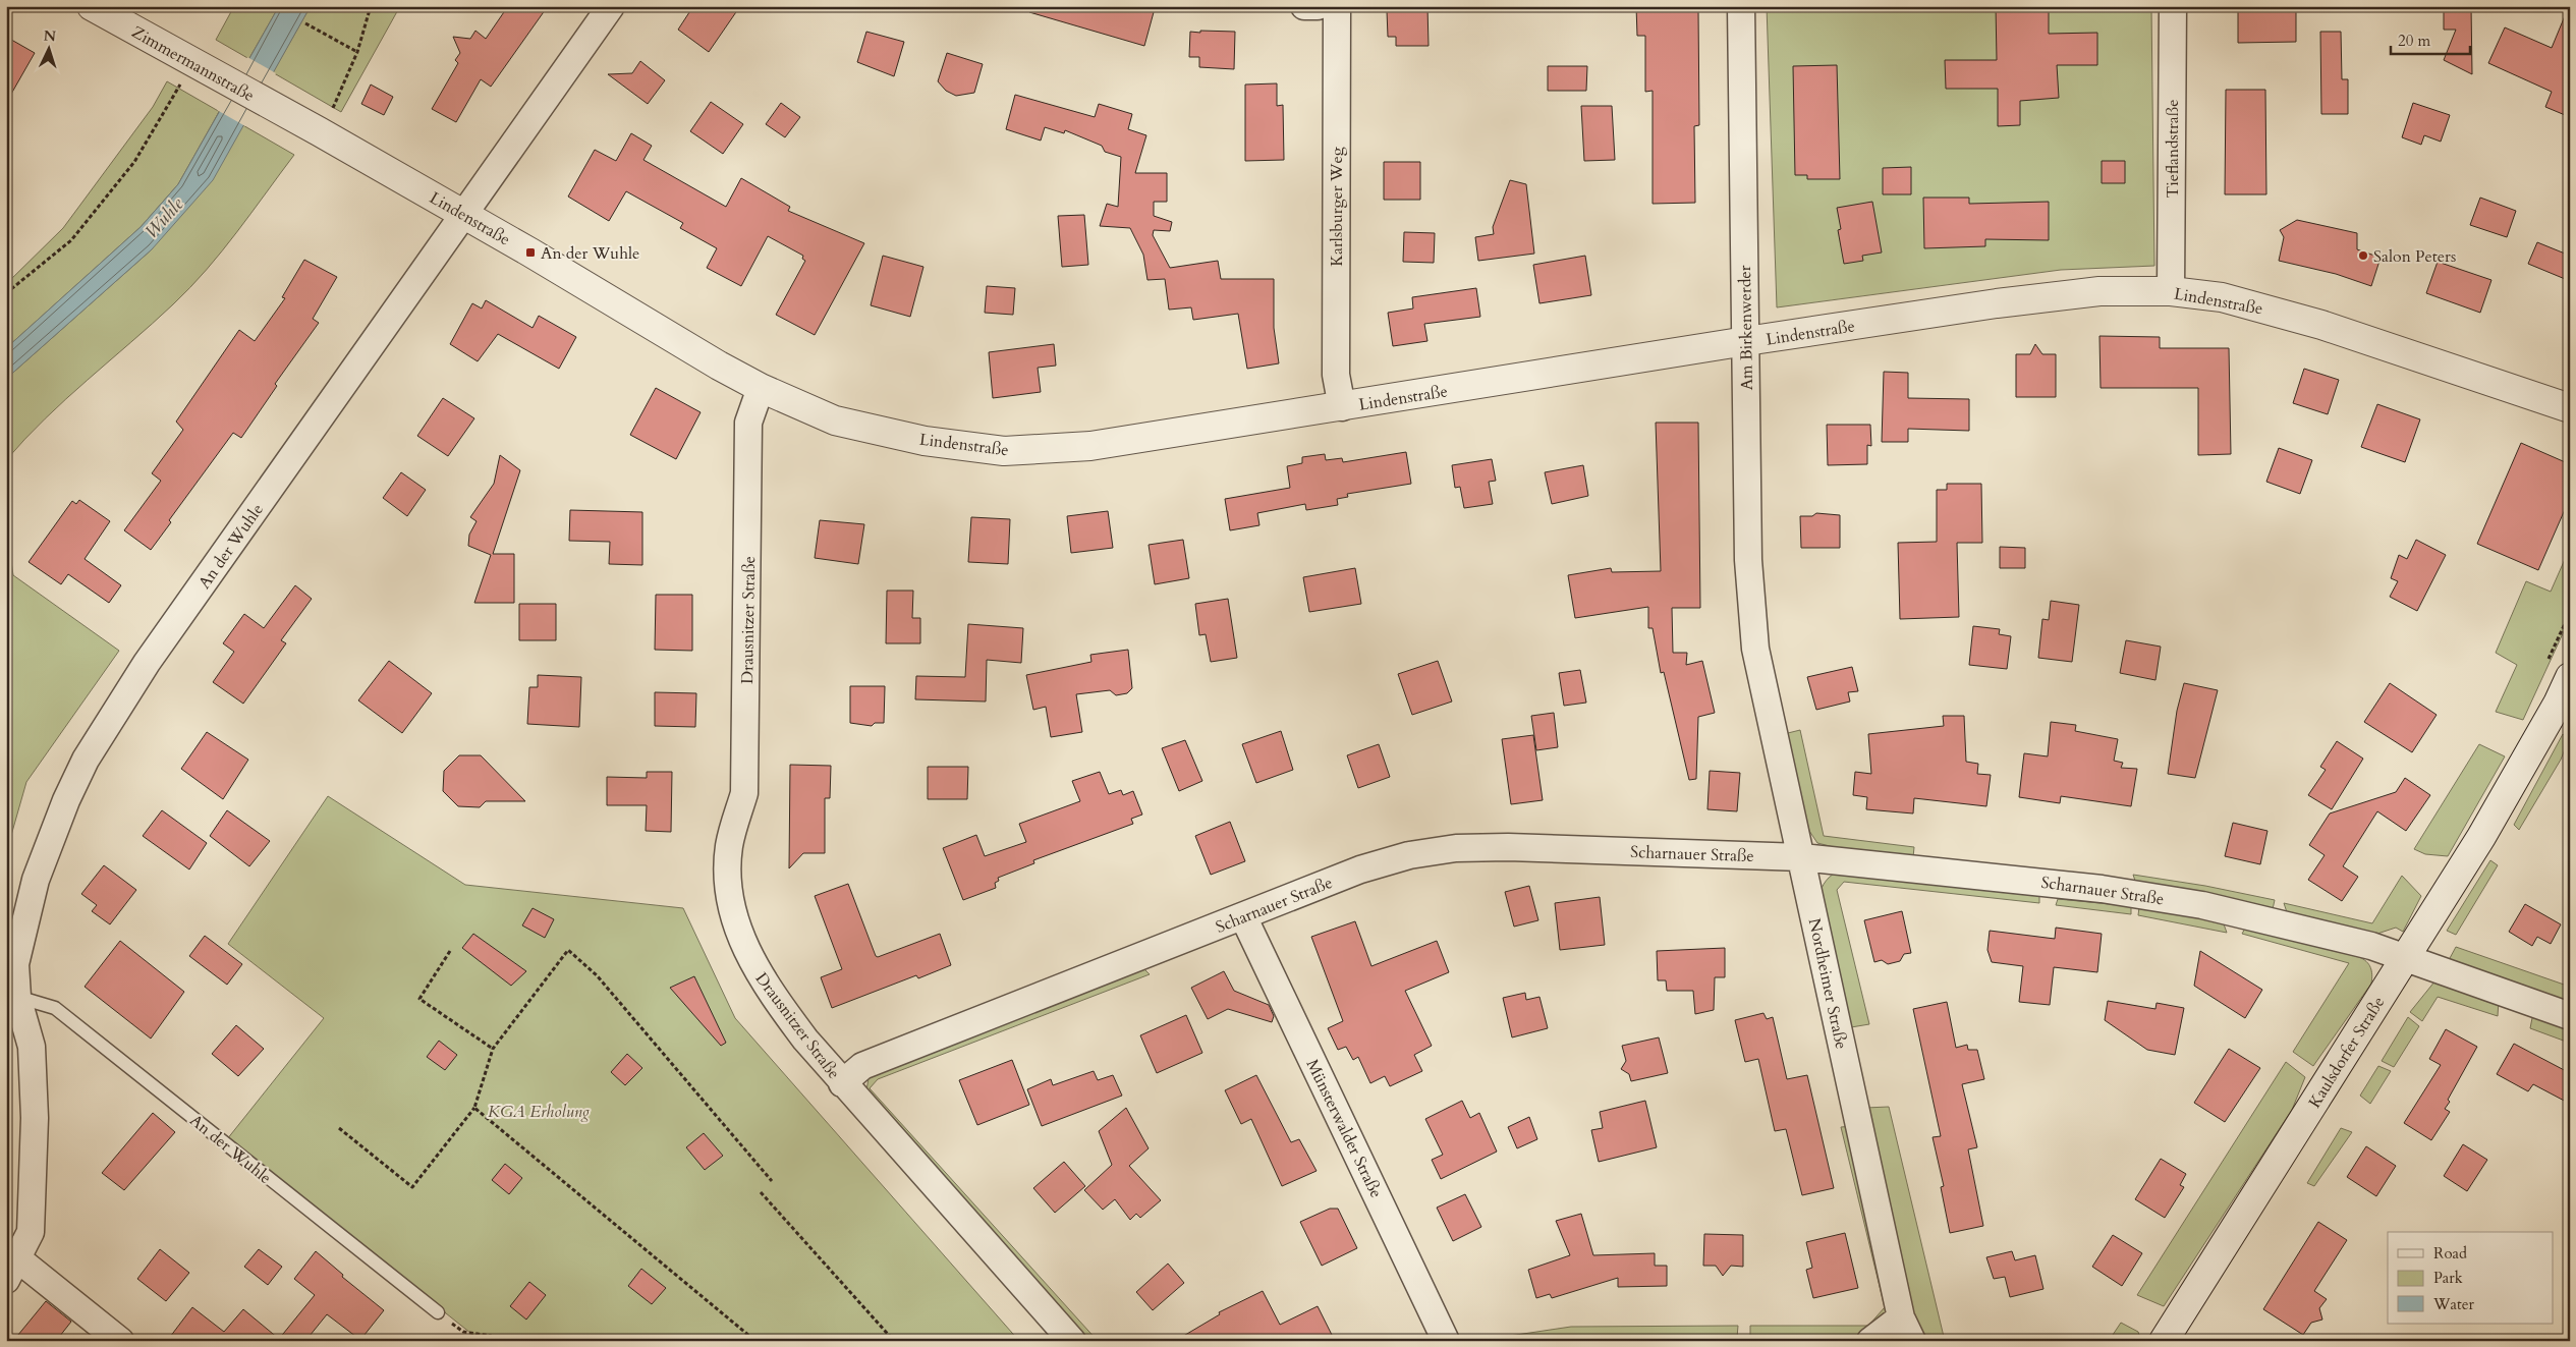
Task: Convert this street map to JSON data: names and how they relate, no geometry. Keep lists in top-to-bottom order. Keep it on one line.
{"streets":{"street":["Zimmermannstraße","Tieflandstraße","Karlsburger Weg","Lindenstraße","Am Birkenwerder","An der Wuhle","Drausnitzer Straße","Scharnauer Straße","Nordheimer Straße","Kaulsdorfer Straße","Münsterwalder Straße"]},"crossings":[["Zimmermannstraße","Lindenstraße"],["Tieflandstraße","Lindenstraße"],["Karlsburger Weg","Lindenstraße"],["Lindenstraße","Am Birkenwerder"],["Lindenstraße","An der Wuhle"],["Lindenstraße","Drausnitzer Straße"],["Am Birkenwerder","Nordheimer Straße"],["Drausnitzer Straße","Scharnauer Straße"],["Scharnauer Straße","Nordheimer Straße"],["Scharnauer Straße","Kaulsdorfer Straße"],["Scharnauer Straße","Münsterwalder Straße"]],"water":["Wuhle"],"parks":["KGA Erholung"],"places":{"transit":["An der Wuhle"],"other":["Salon Peters"]},"legend":["Road","Park","Water"],"scale_bar":"20 m","north":"top"}
